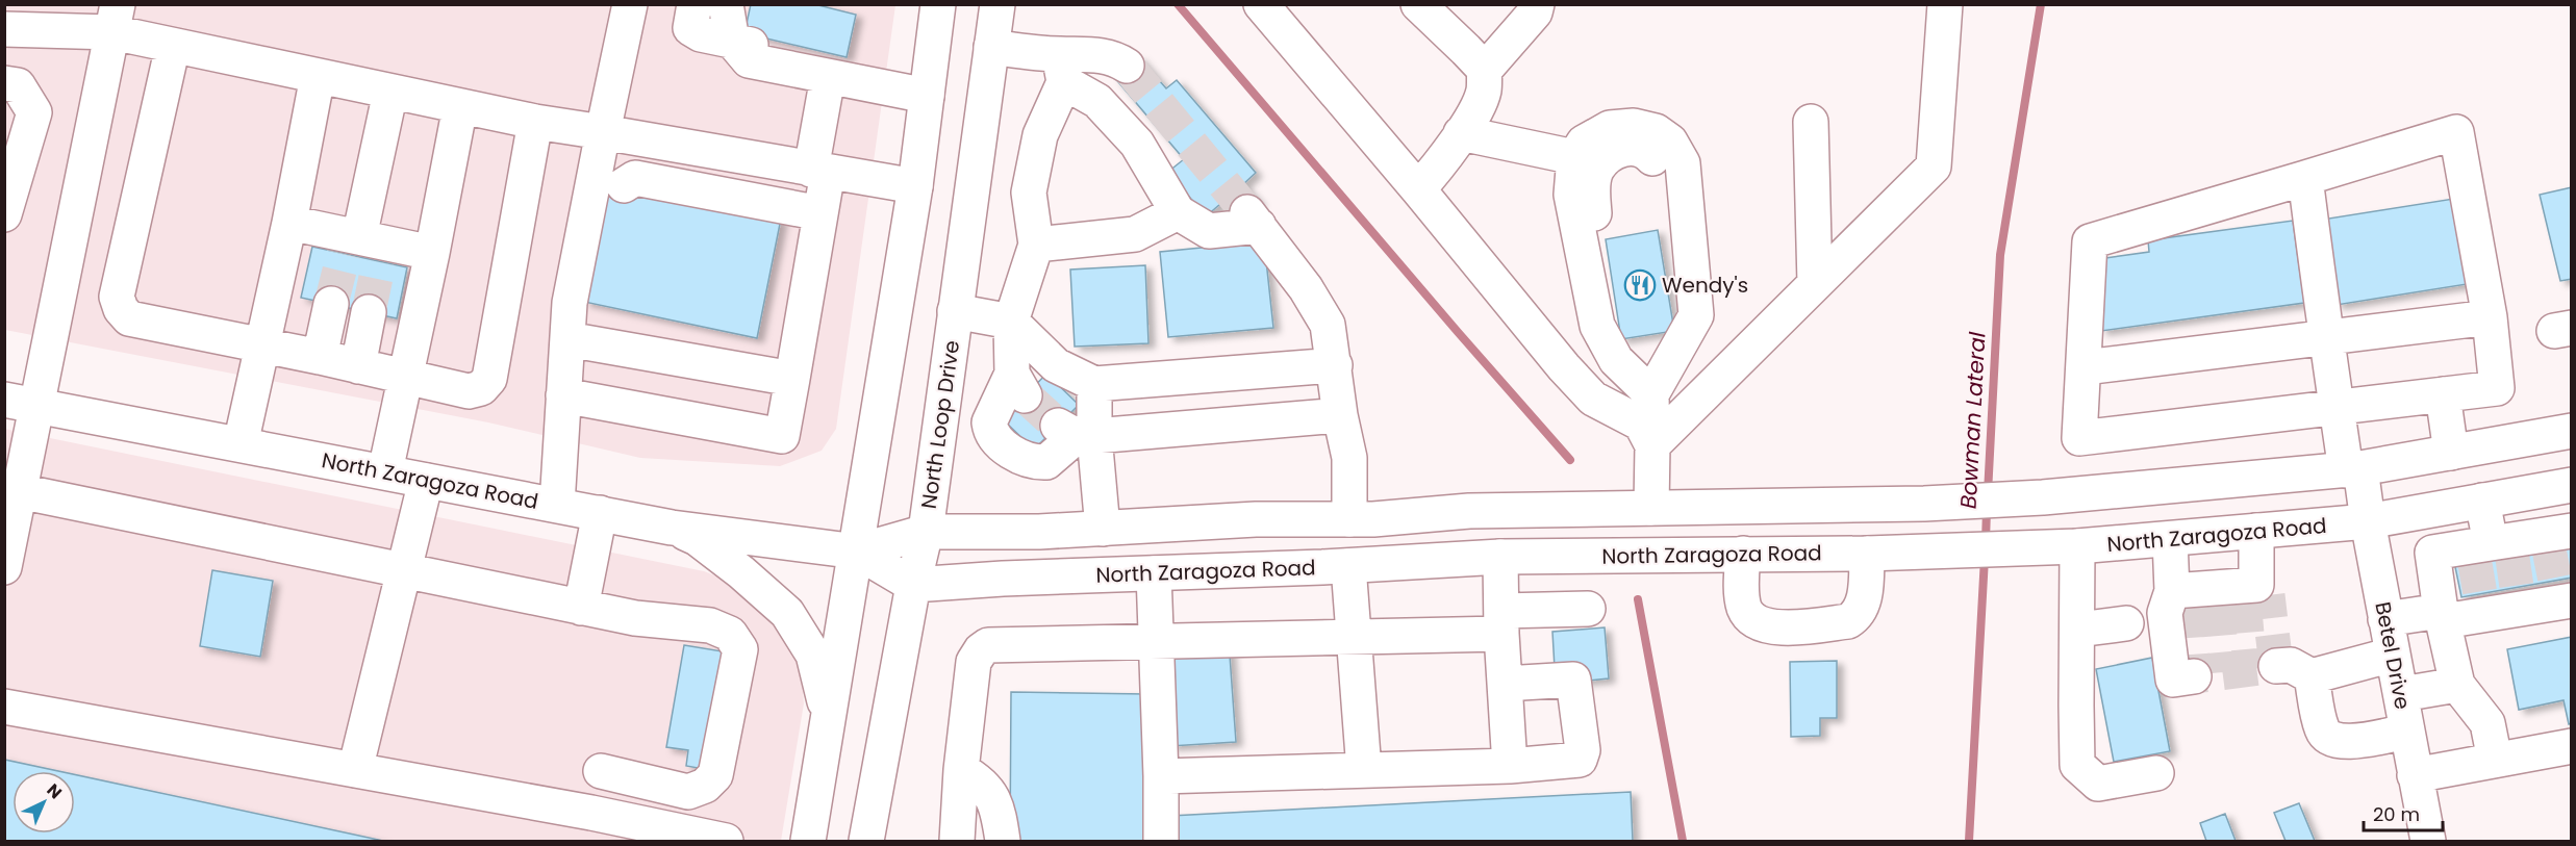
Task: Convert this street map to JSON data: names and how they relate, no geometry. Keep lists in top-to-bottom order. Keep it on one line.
{"streets":{"main road":["North Loop Drive","North Zaragoza Road","Betel Drive"]},"crossings":[["North Loop Drive","North Zaragoza Road"],["North Zaragoza Road","Betel Drive"]],"water":["Bowman Lateral"],"places":{"restaurant":["Wendy's"]},"scale_bar":"20 m","north":"top right"}
